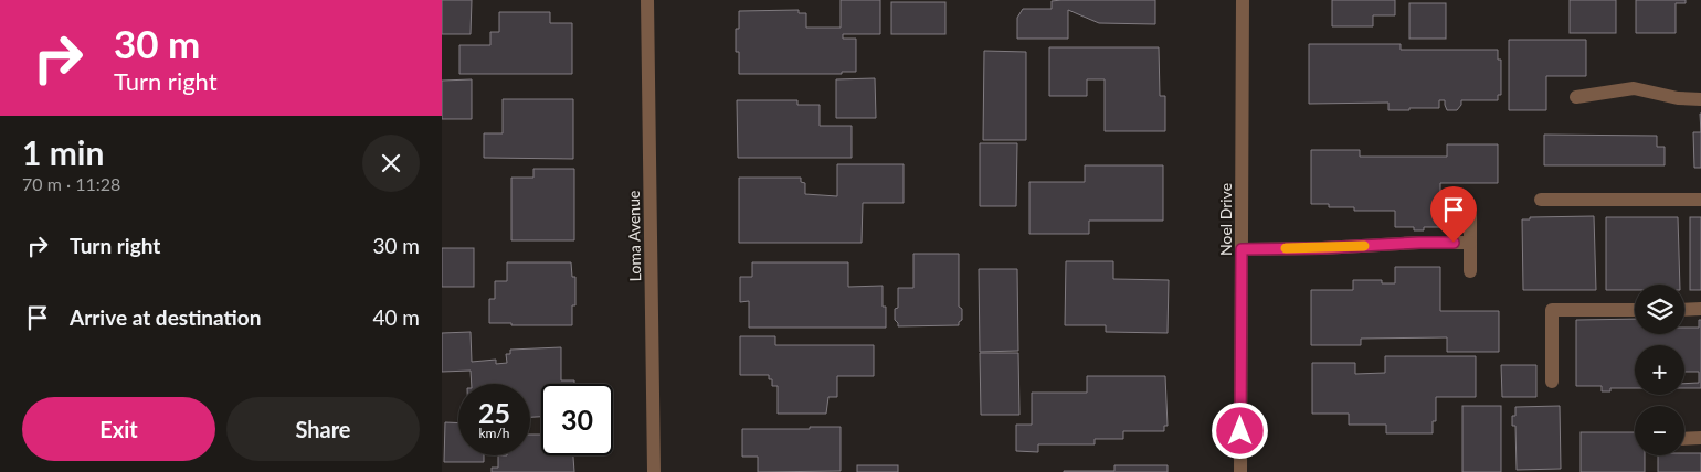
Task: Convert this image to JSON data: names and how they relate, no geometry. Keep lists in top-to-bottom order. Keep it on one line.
{"streets":{"street":["Noel Drive","Loma Avenue"]},"page":{"turn":["30 m","Turn right"],"heading":["1 min","70 m · 11:28"],"list":[{"name":"Turn right","value":"30 m"},{"name":"Arrive at destination","value":"40 m"}],"map_buttons":["+","−"],"speed":"25 km/h","limit":"30","buttons":["Exit","Share"]}}
